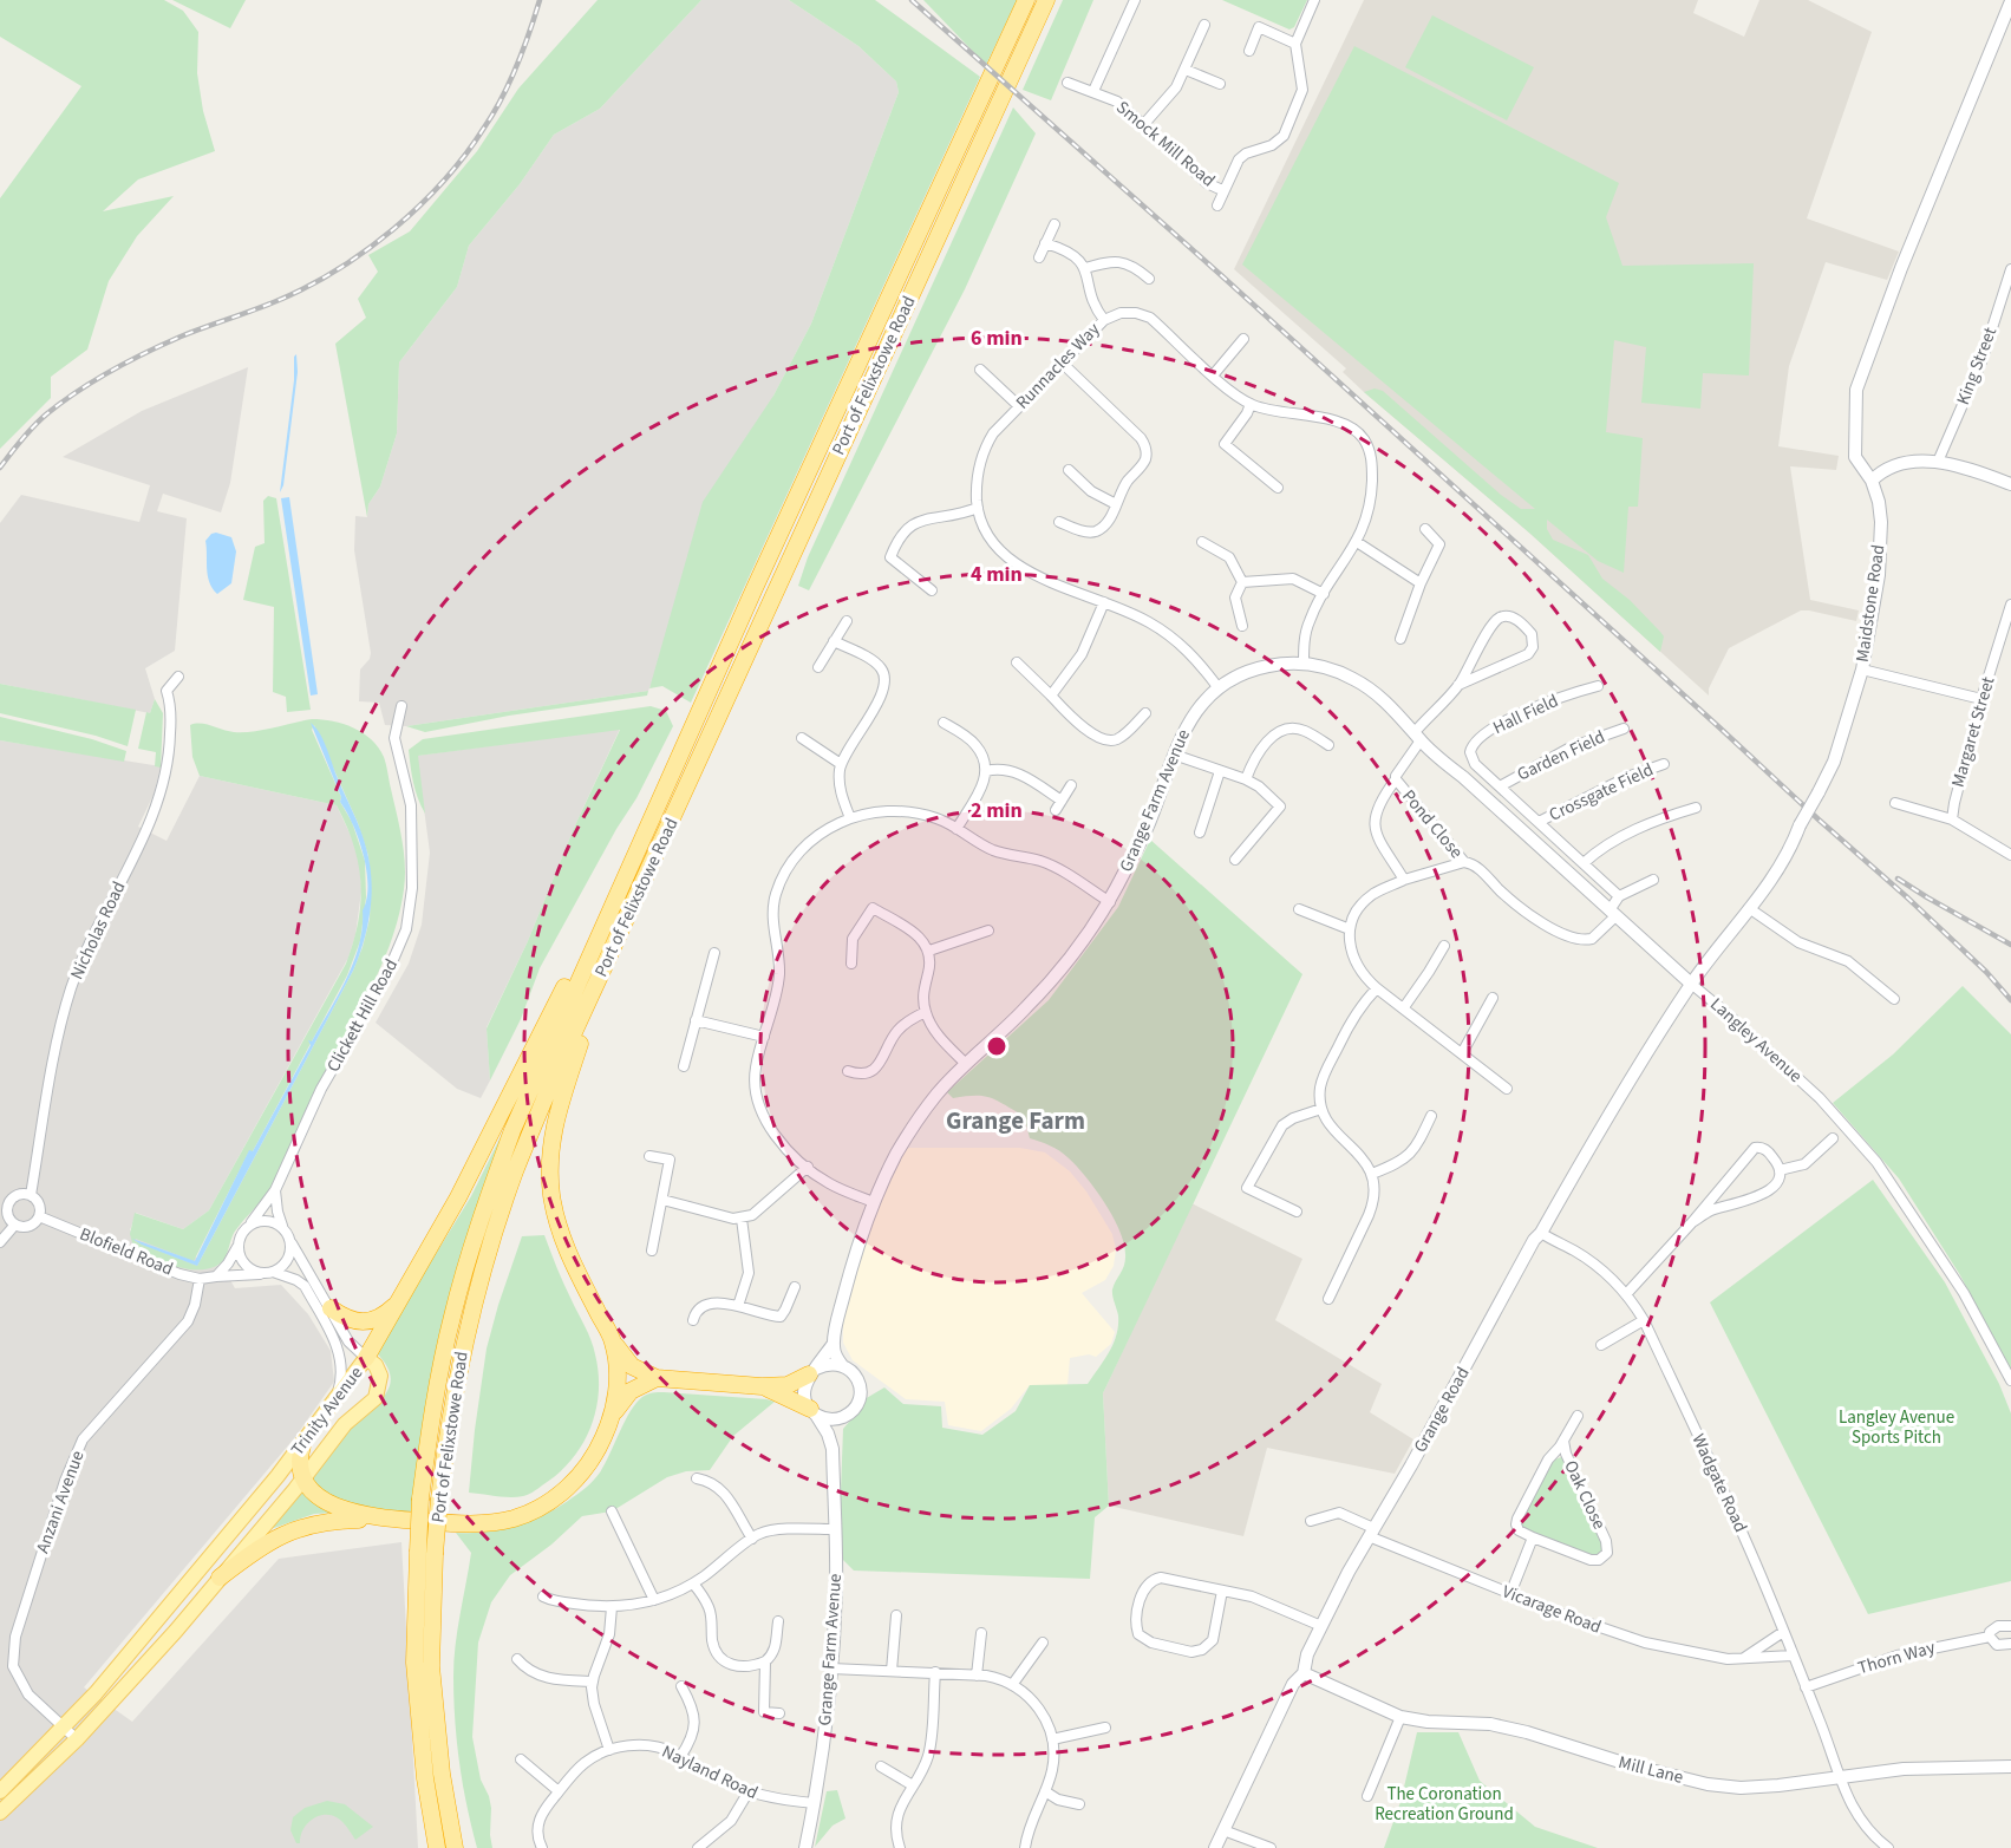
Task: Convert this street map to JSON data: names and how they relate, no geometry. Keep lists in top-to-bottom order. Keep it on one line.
{"streets":{"highway":["Port of Felixstowe Road"],"main road":["Trinity Avenue"],"street":["Smock Mill Road","Runnacles Way","King Street","Maidstone Road","Hall Field","Margaret Street","Garden Field","Crossgate Field","Grange Farm Avenue","Pond Close","Nicholas Road","Clickett Hill Road","Langley Avenue","Blofield Road","Grange Road","Wadgate Road","Oak Close","Anzani Avenue","Vicarage Road","Thorn Way","Mill Lane","Nayland Road"]},"crossings":[["Runnacles Way","Grange Farm Avenue"],["Maidstone Road","Grange Farm Avenue"],["Maidstone Road","Langley Avenue"],["Maidstone Road","Grange Road"],["Grange Farm Avenue","Pond Close"],["Grange Farm Avenue","Langley Avenue"],["Grange Farm Avenue","Grange Road"],["Grange Farm Avenue","Nayland Road"],["Nicholas Road","Blofield Road"],["Clickett Hill Road","Blofield Road"],["Langley Avenue","Grange Road"],["Blofield Road","Anzani Avenue"],["Grange Road","Wadgate Road"],["Grange Road","Vicarage Road"],["Grange Road","Mill Lane"],["Trinity Avenue","Anzani Avenue"],["Wadgate Road","Vicarage Road"],["Wadgate Road","Thorn Way"],["Wadgate Road","Mill Lane"]],"districts":["Grange Farm"],"parks":["Langley Avenue Sports Pitch","The Coronation Recreation Ground"],"rings":["6 min","4 min","2 min"]}
